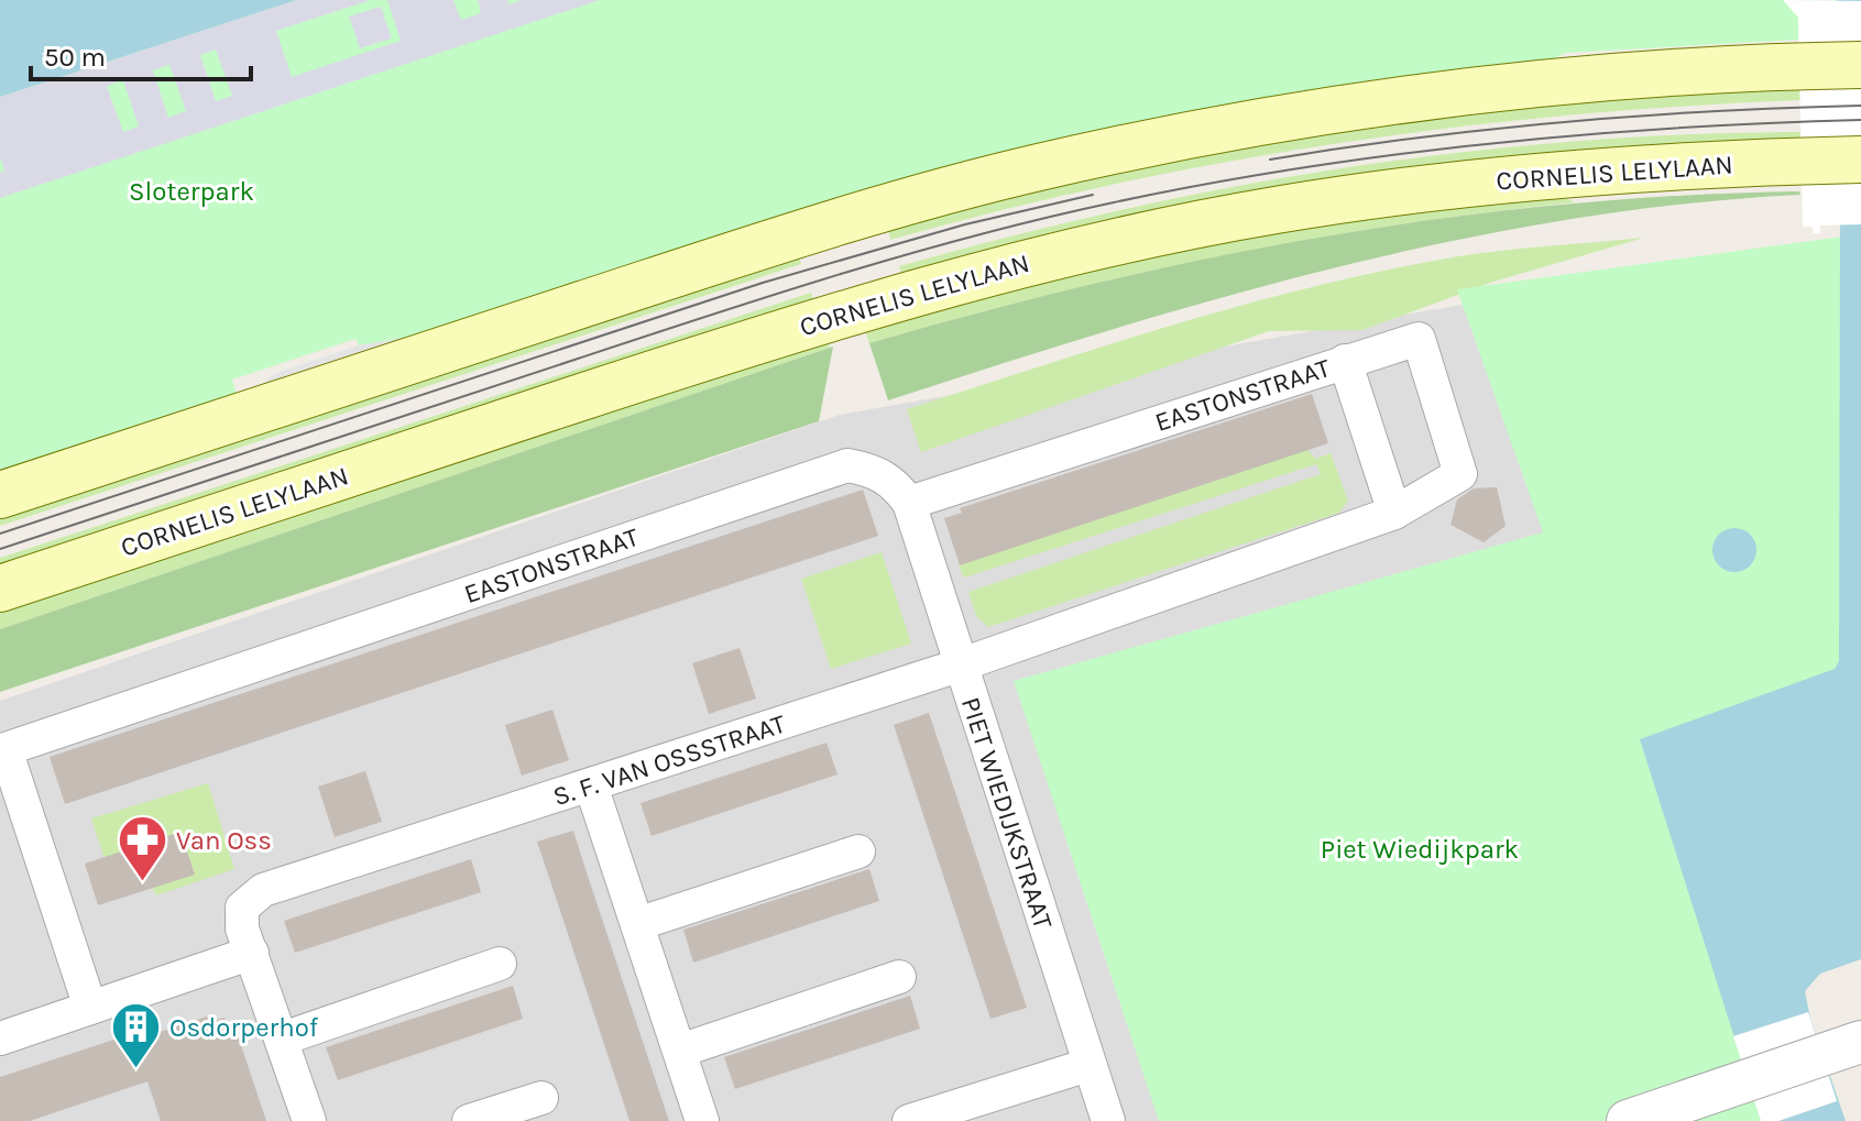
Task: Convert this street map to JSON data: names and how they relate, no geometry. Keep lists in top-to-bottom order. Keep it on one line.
{"streets":{"main road":["CORNELIS LELYLAAN"],"street":["EASTONSTRAAT","S. F. VAN OSSSTRAAT","PIET WIEDIJKSTRAAT"]},"crossings":[["EASTONSTRAAT","S. F. VAN OSSSTRAAT"],["EASTONSTRAAT","PIET WIEDIJKSTRAAT"],["S. F. VAN OSSSTRAAT","PIET WIEDIJKSTRAAT"]],"parks":["Sloterpark","Piet Wiedijkpark"],"places":{"pharmacy":["Van Oss"],"building":["Osdorperhof"]},"scale_bar":"50 m"}
